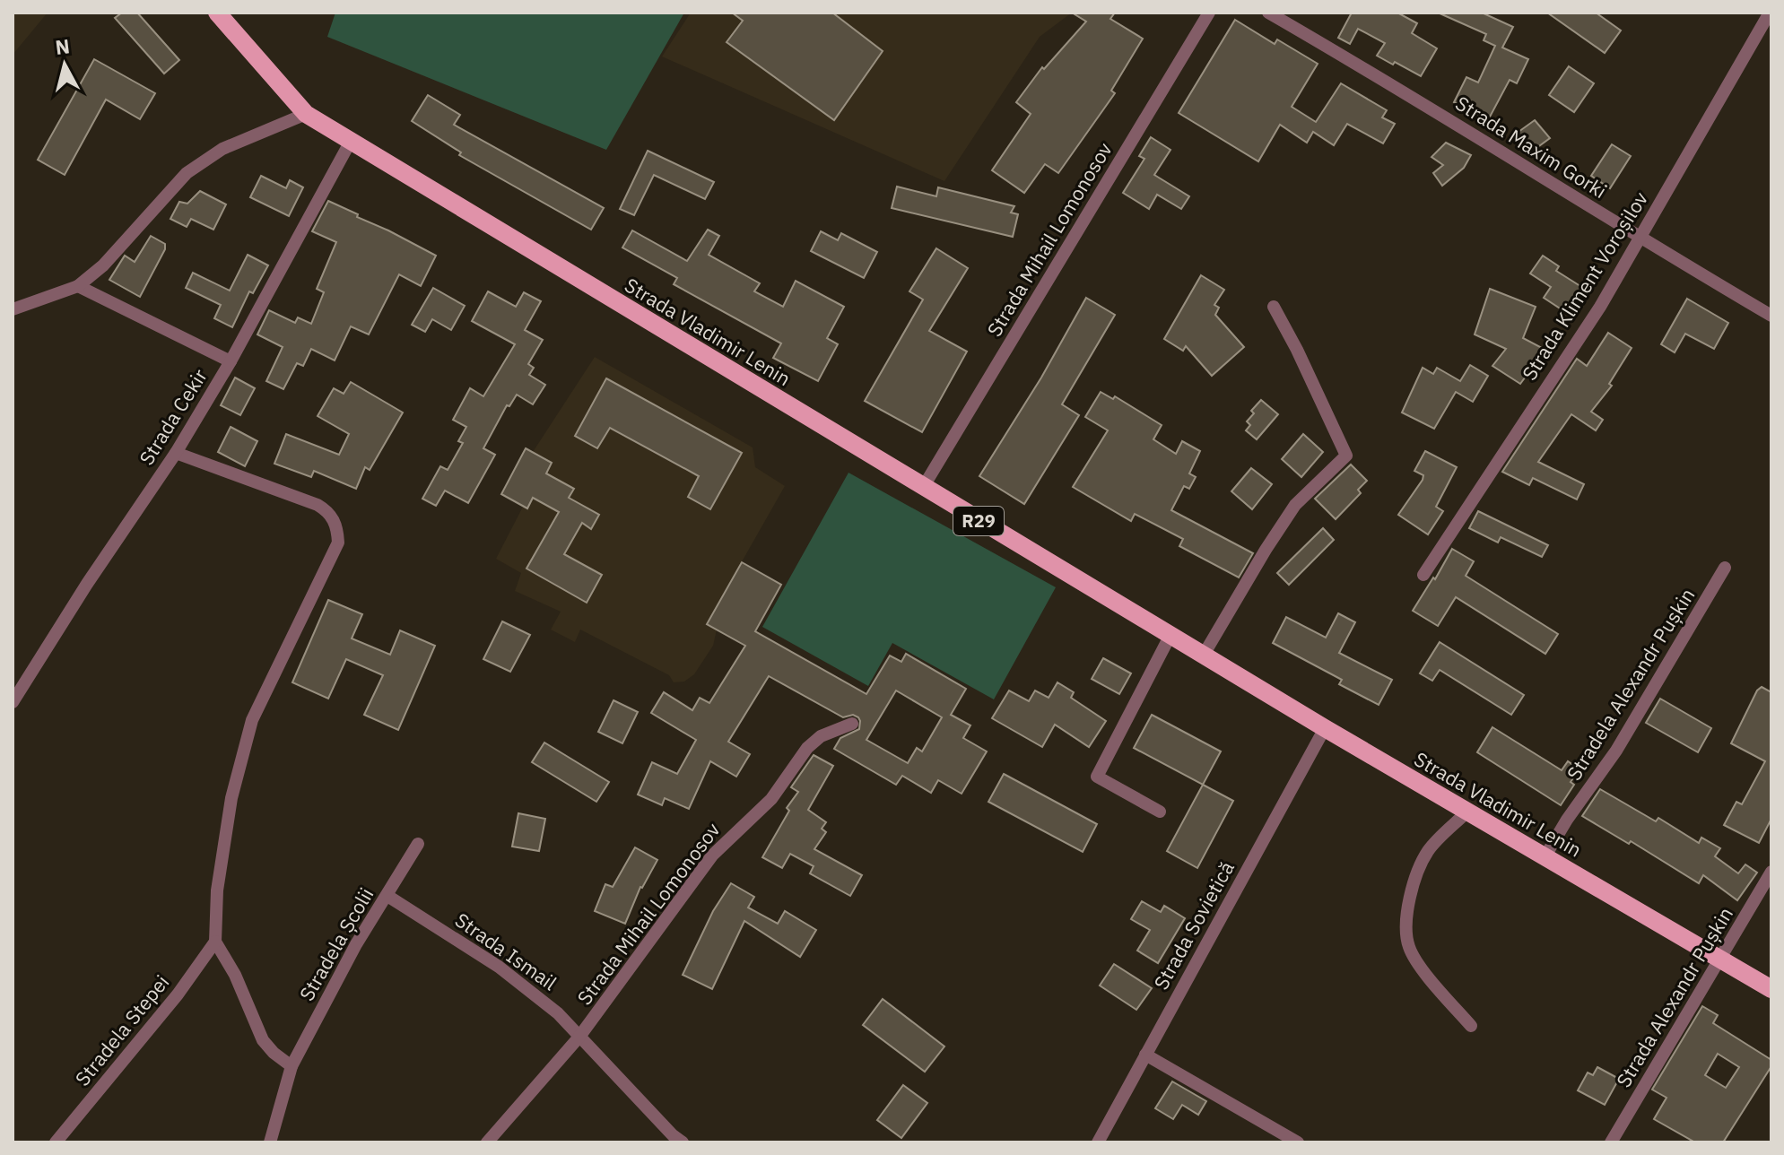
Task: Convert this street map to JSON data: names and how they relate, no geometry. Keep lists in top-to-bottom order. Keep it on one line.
{"streets":{"main road":["Strada Vladimir Lenin","R29"],"street":["Strada Maxim Gorki","Strada Mihail Lomonosov","Strada Kliment Voroșilov","Strada Cekir","Stradela Alexandr Pușkin","Strada Sovietică","Stradela Școlii","Strada Ismail","Strada Alexandr Pușkin","Stradela Stepei"]},"crossings":[["Strada Maxim Gorki","Strada Kliment Voroșilov"],["Strada Mihail Lomonosov","Strada Vladimir Lenin"],["Strada Mihail Lomonosov","Strada Ismail"],["Strada Vladimir Lenin","Strada Cekir"],["Strada Vladimir Lenin","Stradela Alexandr Pușkin"],["Strada Vladimir Lenin","Strada Sovietică"],["Strada Vladimir Lenin","Strada Alexandr Pușkin"],["Stradela Școlii","Strada Ismail"]],"north":"top"}
